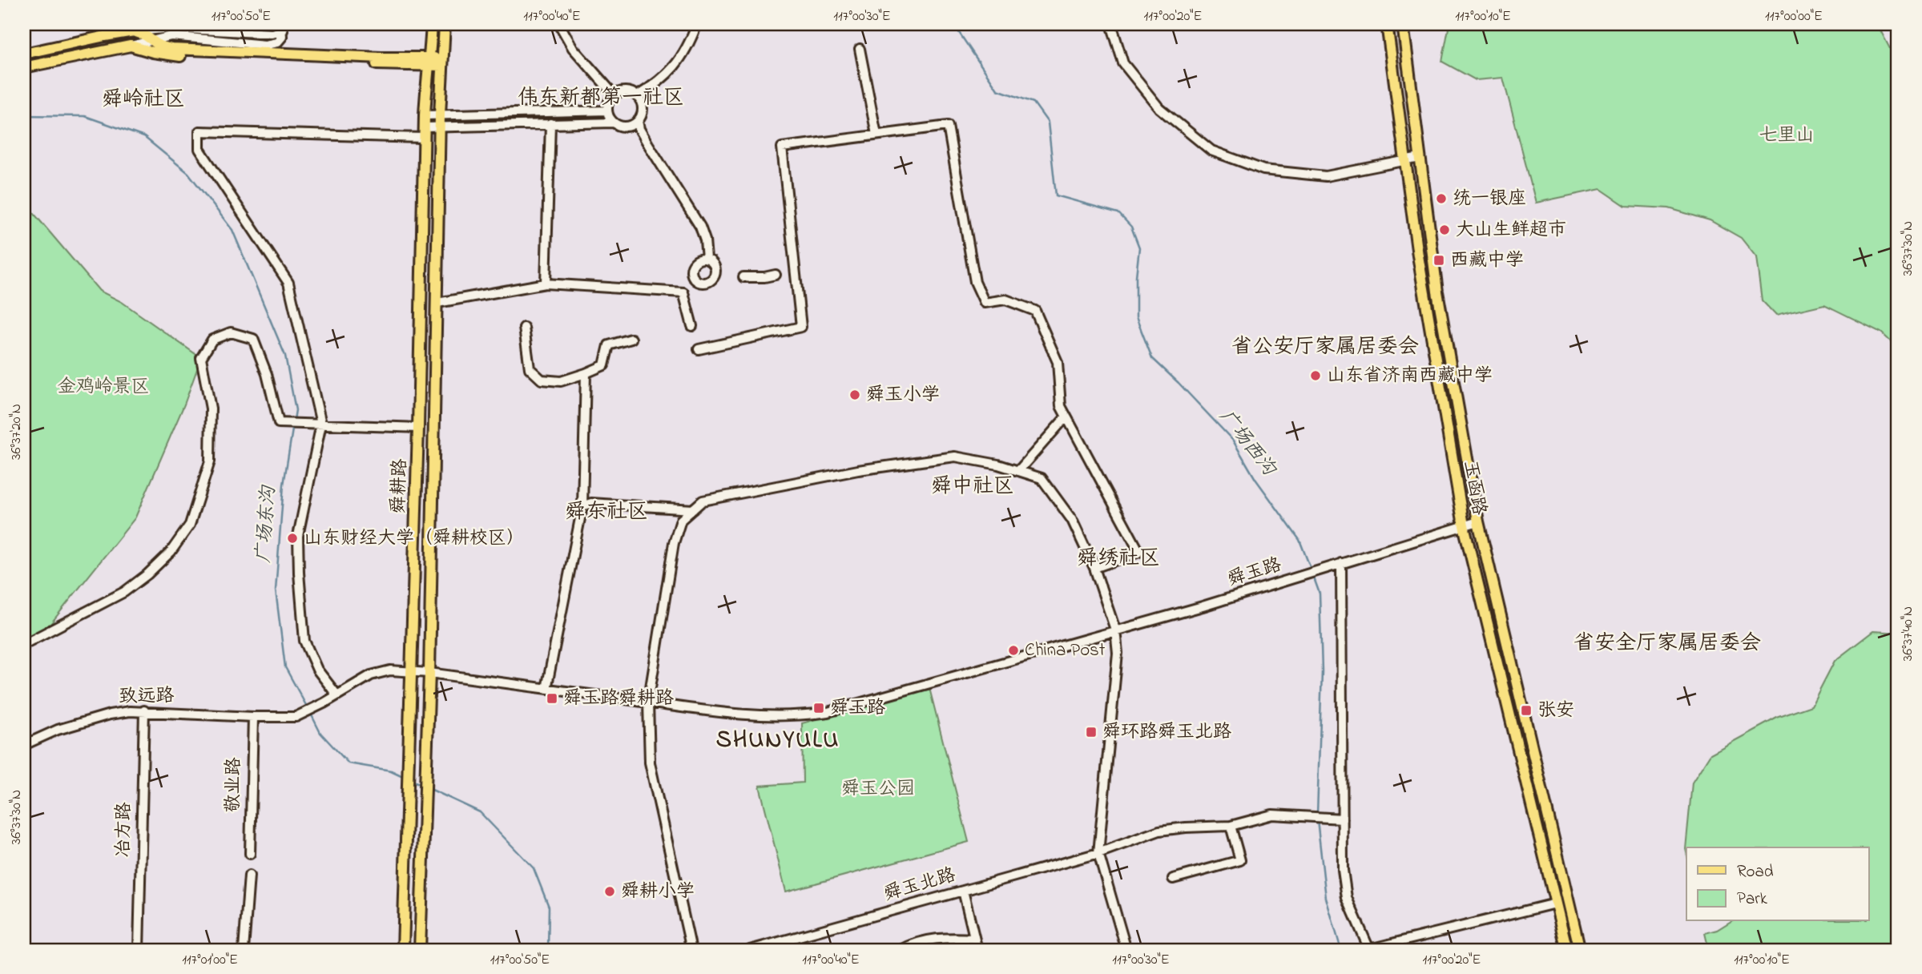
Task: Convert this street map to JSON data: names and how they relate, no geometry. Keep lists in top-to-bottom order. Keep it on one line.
{"streets":{"main road":["舜耕路","玉函路"],"street":["舜玉路","致远路","敬业路","冶方路","舜玉北路"]},"crossings":[["舜耕路","舜玉路"],["玉函路","舜玉路"],["舜玉路","致远路"],["致远路","敬业路"],["致远路","冶方路"]],"districts":["伟东新都第一社区","舜岭社区","省公安厅家属居委会","舜中社区","舜东社区","舜绣社区","省安全厅家属居委会","SHUNYULU"],"water":["广场西沟","广场东沟"],"parks":["七里山","金鸡岭景区","舜玉公园"],"places":{"other":["统一银座","大山生鲜超市","山东省济南西藏中学","舜玉小学","山东财经大学（舜耕校区）","China Post","舜耕小学"],"transit":["西藏中学","舜玉路舜耕路","舜玉路","张安","舜环路舜玉北路"]},"legend":["Road","Park"],"coordinates":["117°00'50\"E","117°00'40\"E","117°00'30\"E","117°00'20\"E","117°00'10\"E","117°00'00\"E","36°37'30\"N","36°37'20\"N","36°37'40\"N","117°01'00\"E"]}
